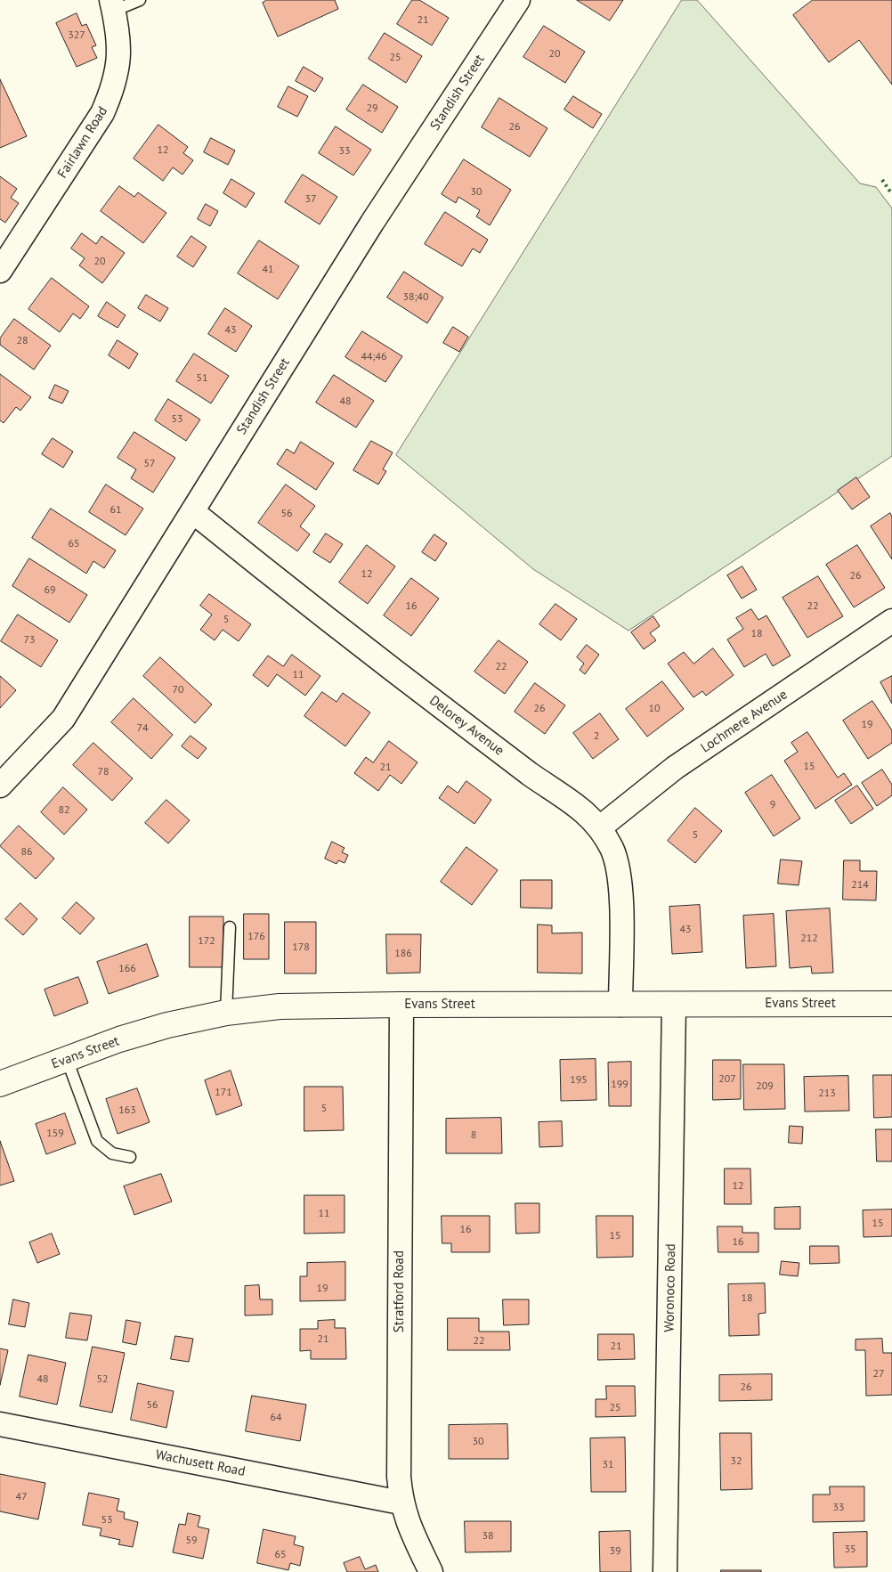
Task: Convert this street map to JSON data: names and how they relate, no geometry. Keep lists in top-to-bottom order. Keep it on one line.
{"streets":{"street":["Standish Street","Fairlawn Road","Lochmere Avenue","Delorey Avenue","Evans Street","Woronoco Road","Stratford Road","Wachusett Road"]},"crossings":[["Standish Street","Delorey Avenue"],["Lochmere Avenue","Delorey Avenue"],["Delorey Avenue","Evans Street"],["Evans Street","Woronoco Road"],["Evans Street","Stratford Road"],["Stratford Road","Wachusett Road"]],"house_numbers":["21","327","20","25","29","26","12","33","30","37","20","41","38;40","43","28","44;46","51","48","53","57","61","56","65","12","26","69","16","22","5","18","73","22","11","70","26","10","19","74","2","15","21","78","9","82","5","86","214","43","176","212","172","178","186","166","207","195","199","209","171","213","5","163","159","8","12","11","15","16","15","16","19","18","21","22","21","27","48","52","26","56","25","64","30","32","31","47","33","53","38","59","35","39","65"]}
